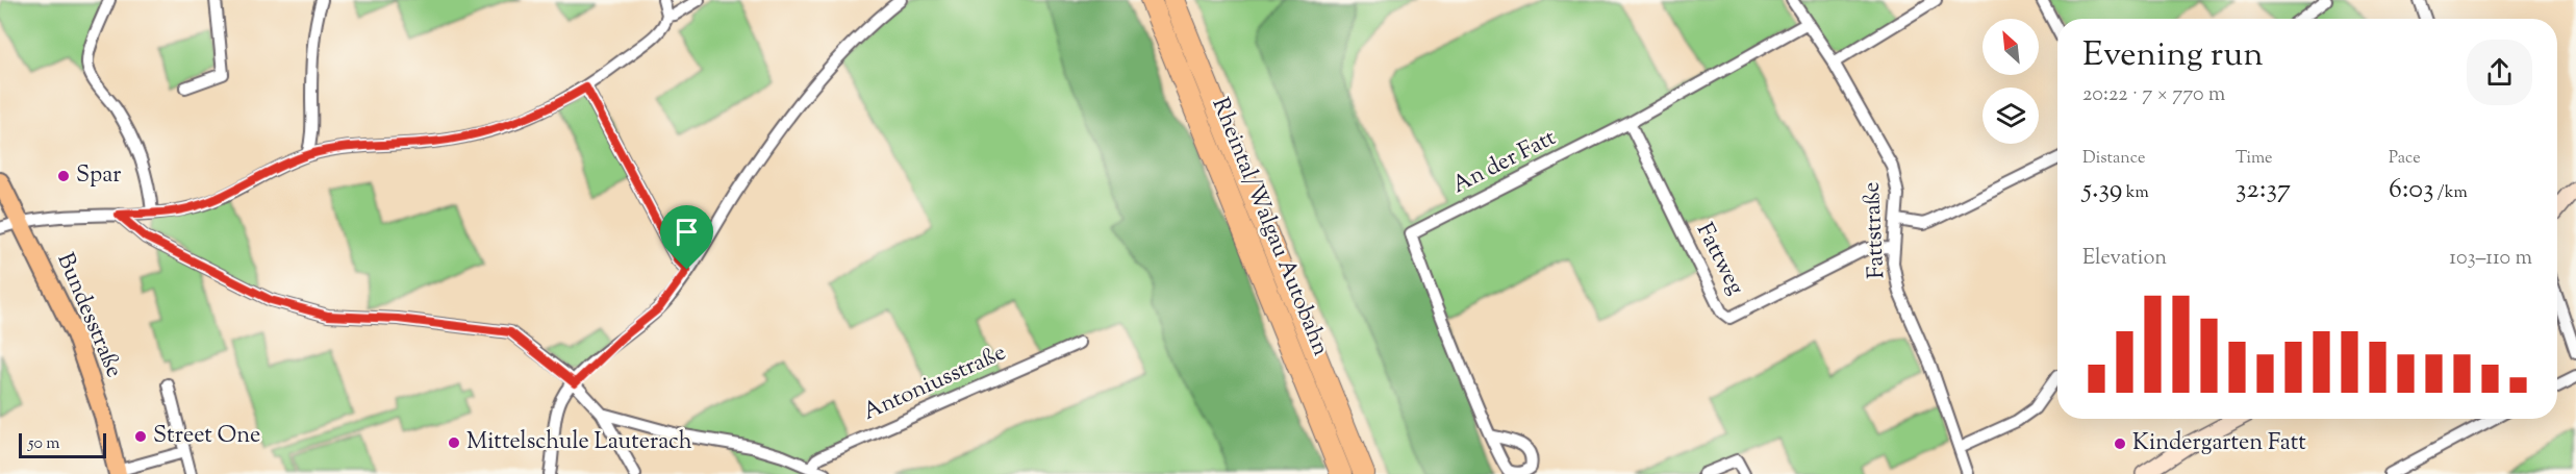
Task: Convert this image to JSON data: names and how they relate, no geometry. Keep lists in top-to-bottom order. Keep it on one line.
{"streets":{"highway":["Rheintal/Walgau Autobahn"],"main road":["Bundesstraße"],"street":["An der Fatt","Fattstraße","Fattweg","Antoniusstraße"]},"crossings":[["An der Fatt","Fattstraße"],["An der Fatt","Fattweg"],["Fattstraße","Fattweg"]],"places":["Spar","Street One","Mittelschule Lauterach","Kindergarten Fatt"],"scale_bar":"50 m","north":"top left","page":{"heading":["Evening run","20:22 · 7 × 770 m"],"stats":[["Distance","5.39 km"],["Time","32:37"],["Pace","6:03 /km"]],"chart":["Elevation","103–110 m"],"scale":"50 m"}}
